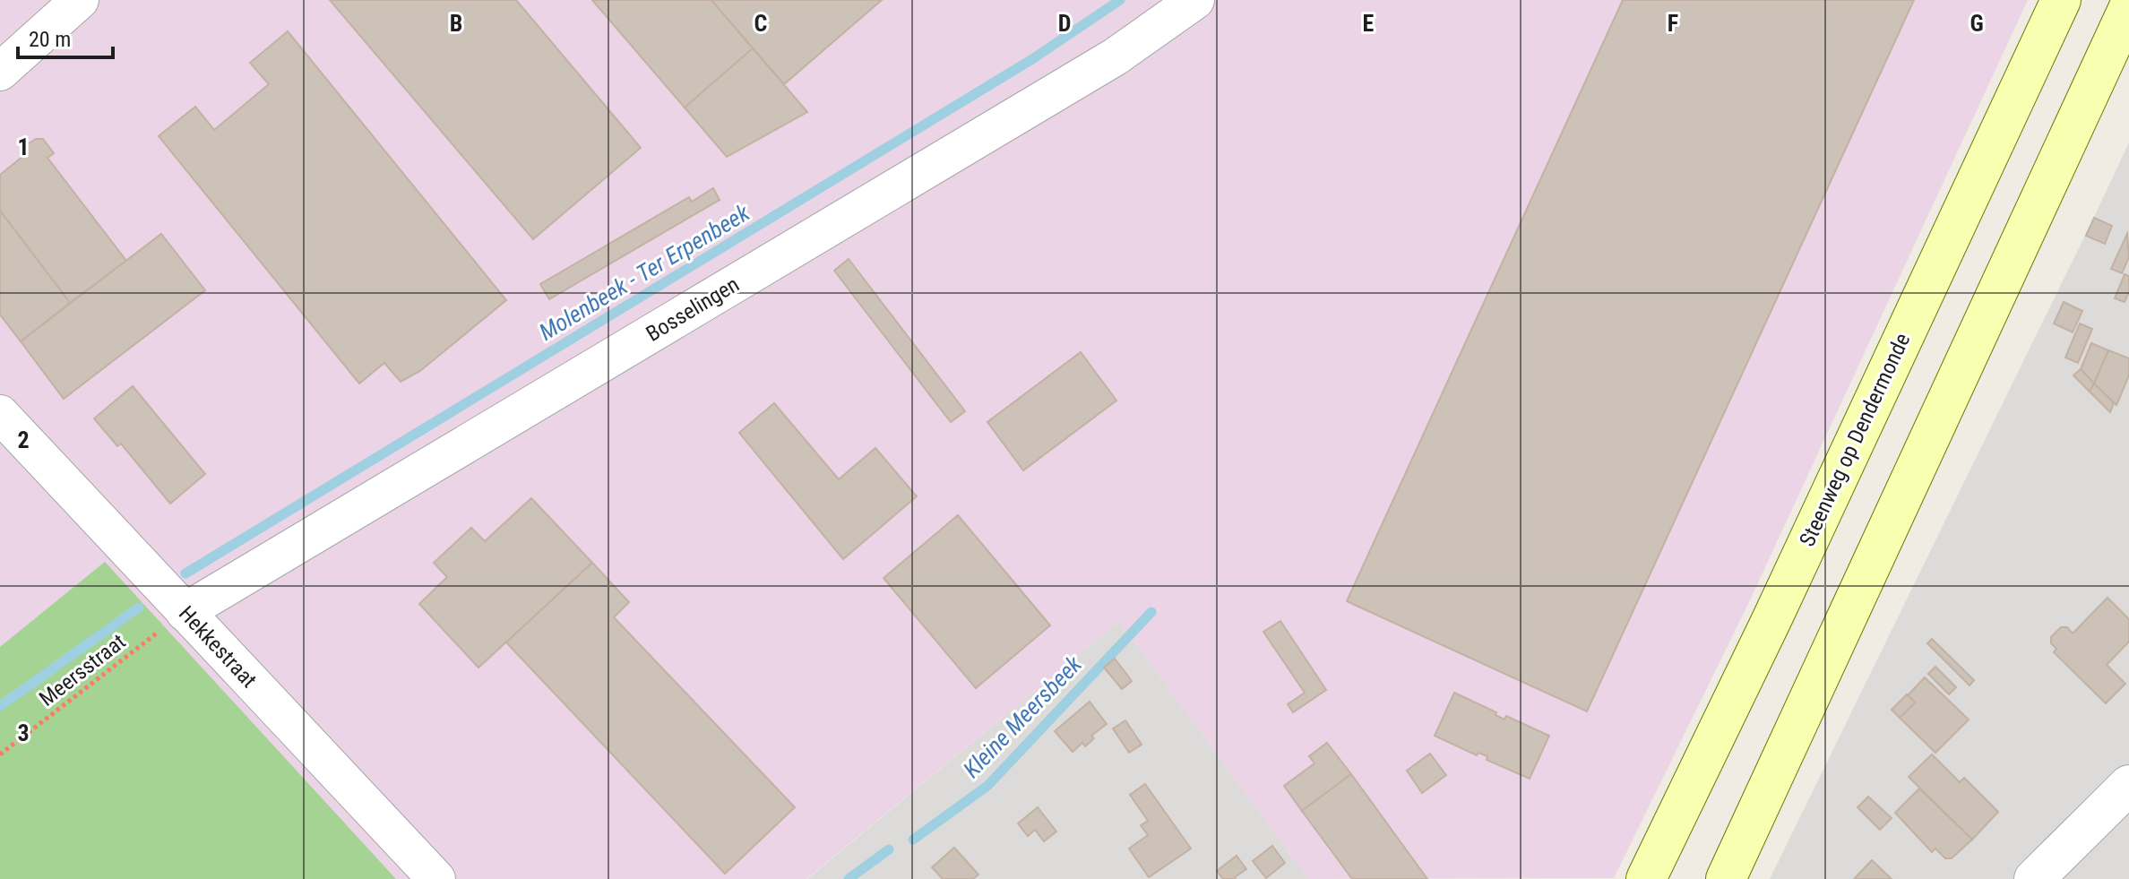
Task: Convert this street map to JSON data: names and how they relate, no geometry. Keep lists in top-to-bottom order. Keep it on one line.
{"streets":{"main road":["Steenweg op Dendermonde"],"street":["Bosselingen","Hekkestraat"],"path":["Meersstraat"]},"crossings":[["Bosselingen","Hekkestraat"],["Bosselingen","Meersstraat"],["Hekkestraat","Meersstraat"]],"water":["Molenbeek - Ter Erpenbeek","Kleine Meersbeek"],"scale_bar":"20 m","grid":{"columns":["B","C","D","E","F","G"],"rows":["1","2","3"]}}
